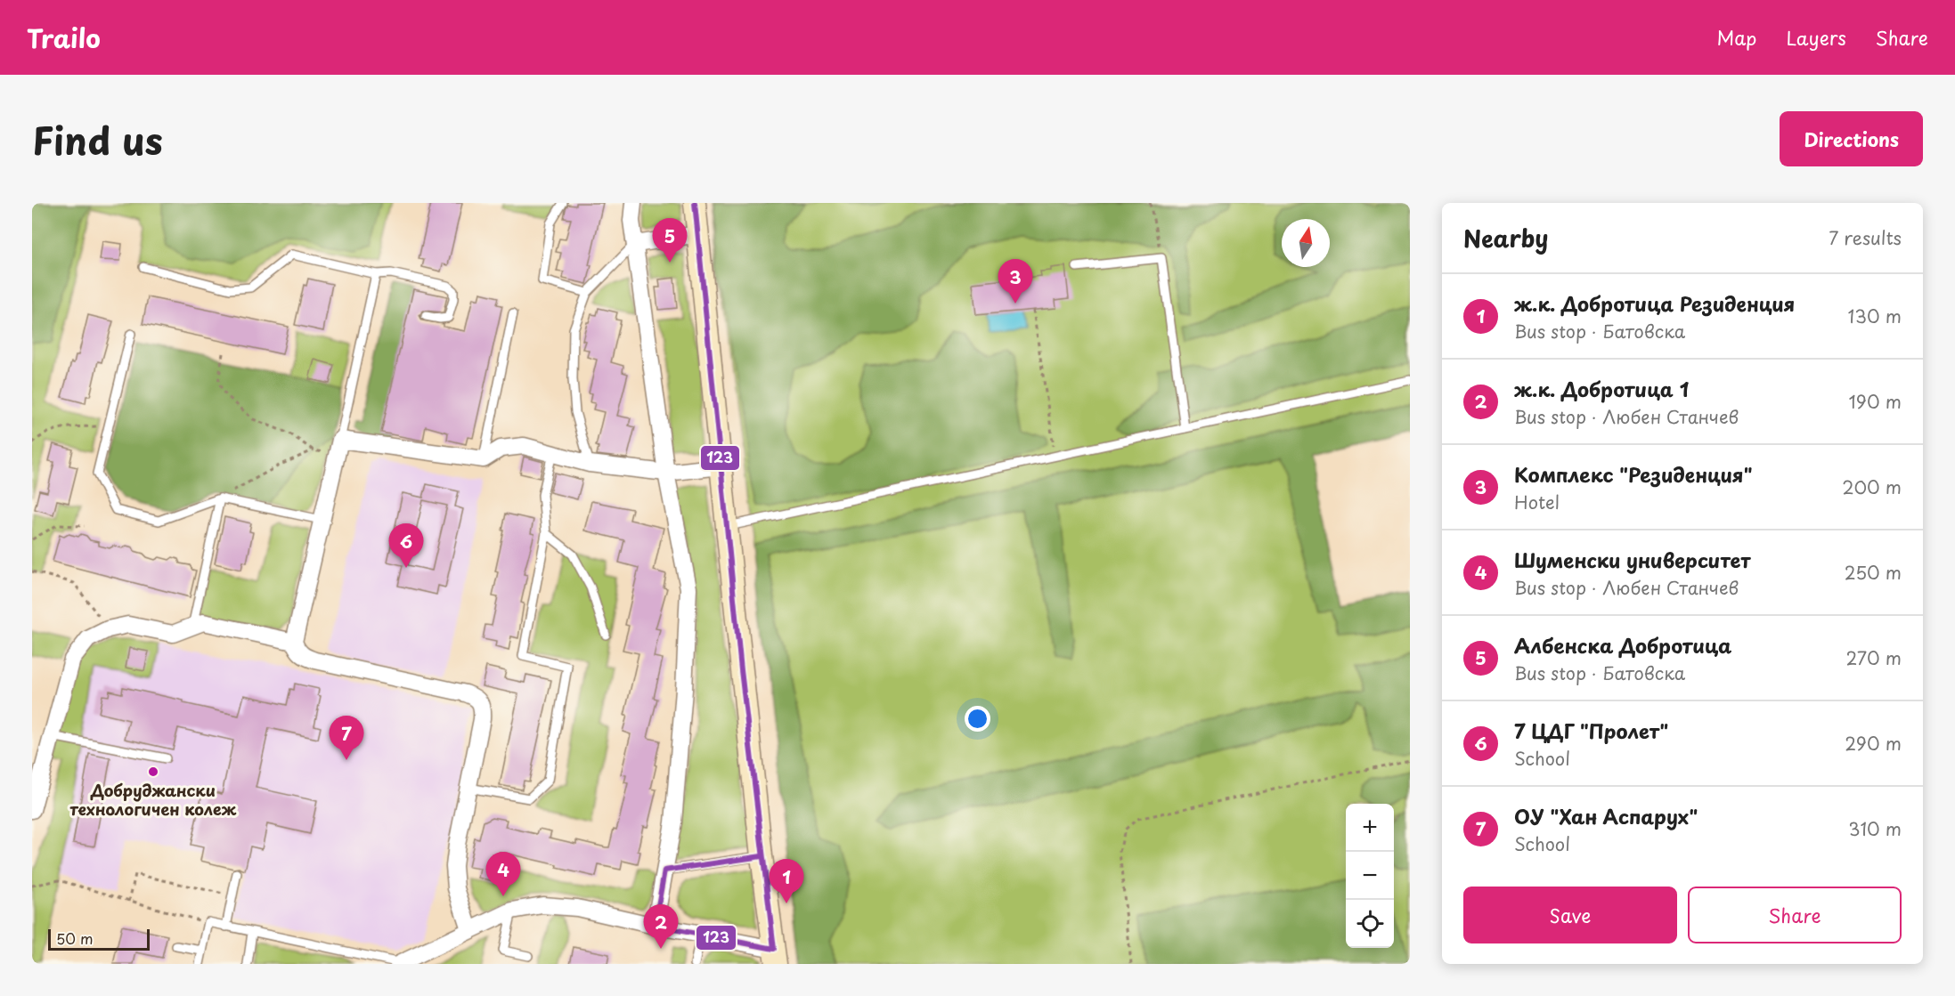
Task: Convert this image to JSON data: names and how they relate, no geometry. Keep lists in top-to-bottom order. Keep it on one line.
{"places":["Добруджански технологичен колеж"],"lines":["transit line 123"],"scale_bar":"50 m","north":"top","page":{"header":"Trailo","nav":["Map","Layers","Share"],"title":"Find us","buttons":["Directions",["Save","Share"]],"heading":["Nearby","7 results"],"pins":["5","3","6","7","4","1","2"],"list":[{"mark":"1","name":"ж.к. Добротица Резиденция","note":"Bus stop · Батовска","value":"130 m"},{"mark":"2","name":"ж.к. Добротица 1","note":"Bus stop · Любен Станчев","value":"190 m"},{"mark":"3","name":"Комплекс \"Резиденция\"","note":"Hotel","value":"200 m"},{"mark":"4","name":"Шуменски университет","note":"Bus stop · Любен Станчев","value":"250 m"},{"mark":"5","name":"Албенска Добротица","note":"Bus stop · Батовска","value":"270 m"},{"mark":"6","name":"7 ЦДГ \"Пролет\"","note":"School","value":"290 m"},{"mark":"7","name":"ОУ \"Хан Аспарух\"","note":"School","value":"310 m"}],"map_buttons":["+","−"],"scale":"50 m"}}
